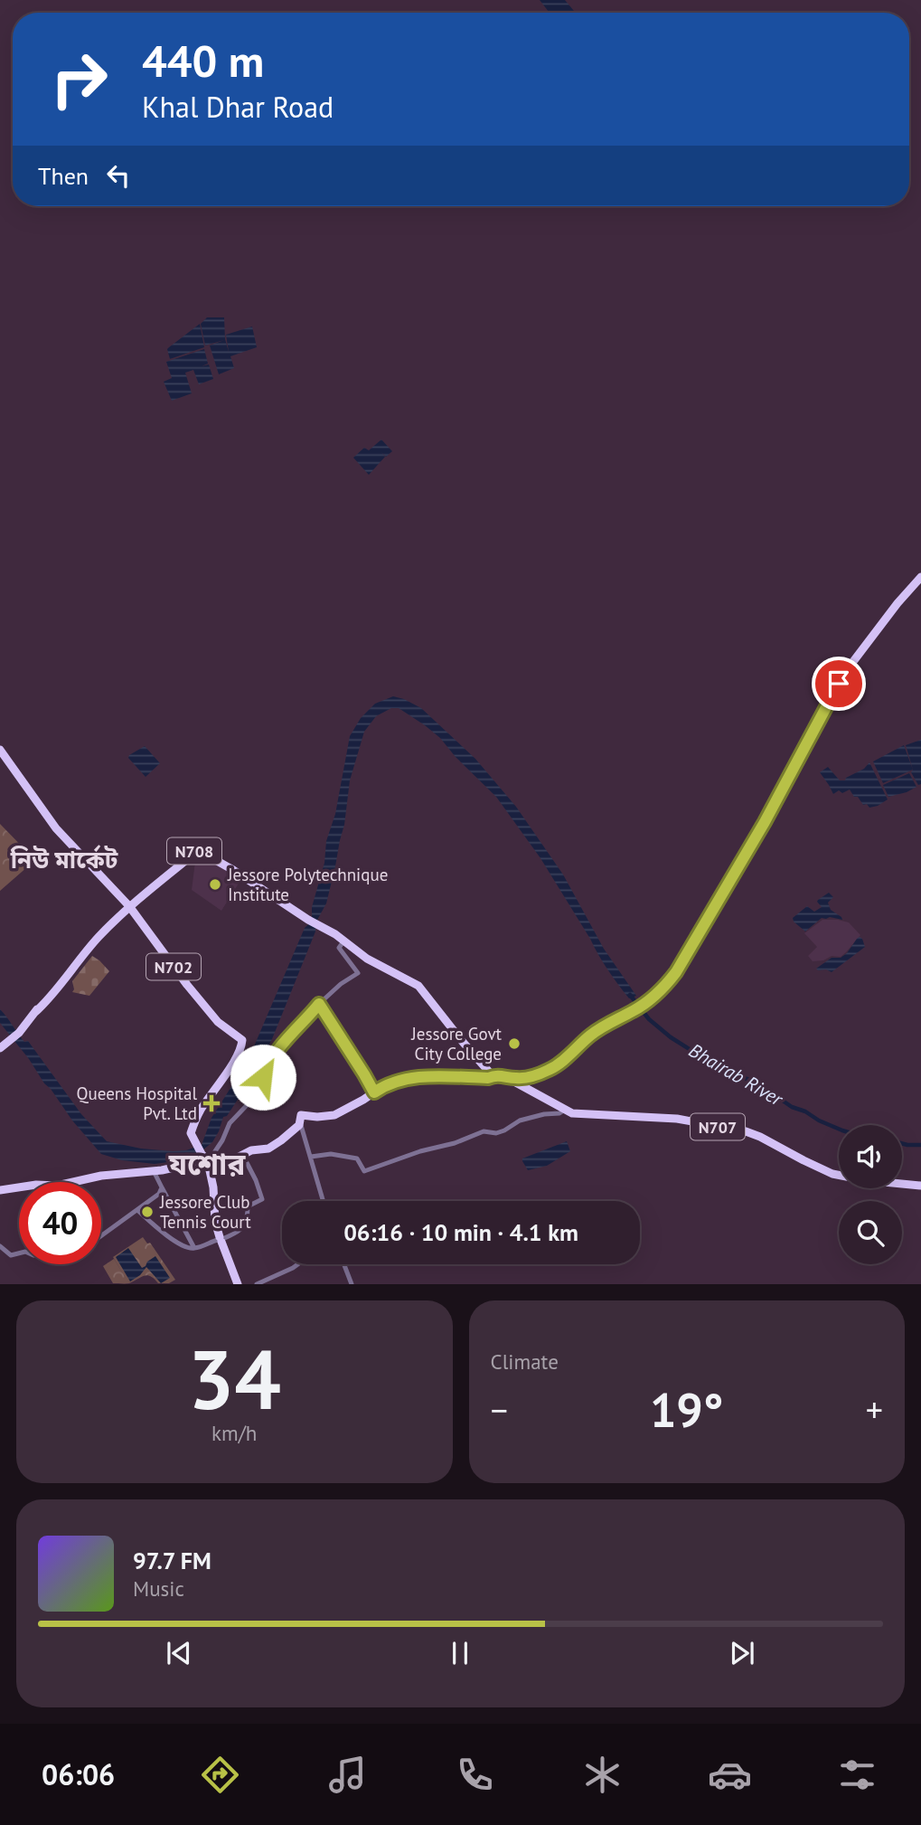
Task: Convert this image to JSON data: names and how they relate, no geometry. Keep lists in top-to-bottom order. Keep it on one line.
{"streets":{"highway":["N708","N702","N707"]},"crossings":[["N708","N702"],["N708","N707"],["N702","N707"]],"districts":["নিউ মার্কেট","যশোর"],"water":["Bhairab River"],"places":{"other":["Jessore Polytechnique Institute","Jessore Govt City College","Jessore Club Tennis Court"],"health":["Queens Hospital Pvt. Ltd"]},"page":{"turn":["440 m","Khal Dhar Road"],"then":"Then","limit":"40","trip":"06:16 · 10 min · 4.1 km","tile":[["34","km/h"],"Climate"],"heat":["−","19°","+"],"song":["97.7 FM","Music"],"tabs":"06:06"}}
